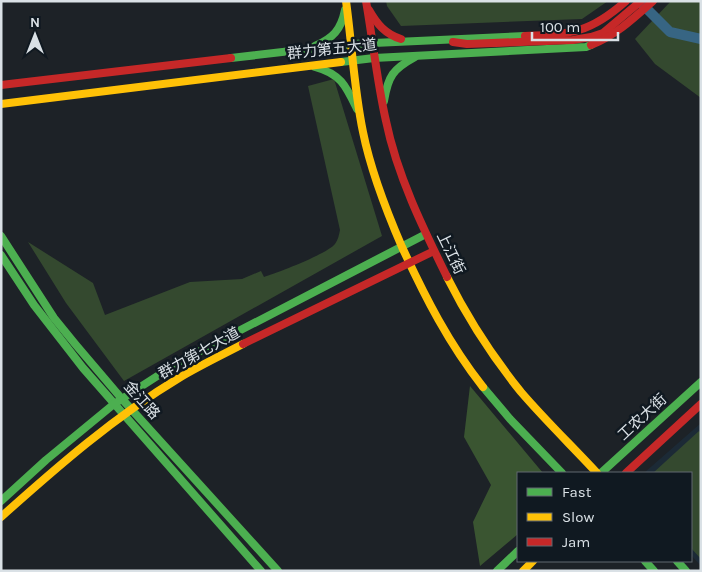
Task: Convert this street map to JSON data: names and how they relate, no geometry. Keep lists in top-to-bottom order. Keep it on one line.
{"streets":{"main road":["群力第五大道","上江街","群力第七大道","金江路","工农大街"]},"crossings":[["群力第五大道","上江街"],["上江街","群力第七大道"],["群力第七大道","金江路"]],"legend":["Fast","Slow","Jam"],"scale_bar":"100 m","north":"top"}
